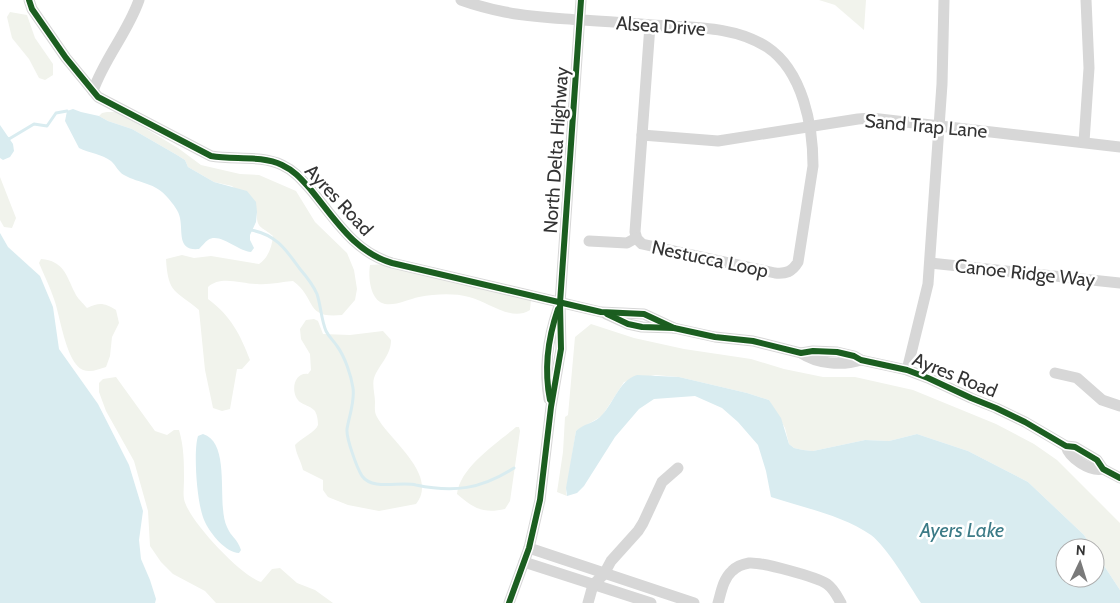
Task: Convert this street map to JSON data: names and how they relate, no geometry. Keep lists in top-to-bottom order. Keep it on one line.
{"streets":{"street":["Alsea Drive","Sand Trap Lane","North Delta Highway","Ayres Road","Nestucca Loop","Canoe Ridge Way"]},"crossings":[["Alsea Drive","Sand Trap Lane"],["Alsea Drive","North Delta Highway"],["Alsea Drive","Nestucca Loop"],["Sand Trap Lane","Nestucca Loop"],["North Delta Highway","Ayres Road"]],"water":["Ayers Lake"],"north":"top"}
